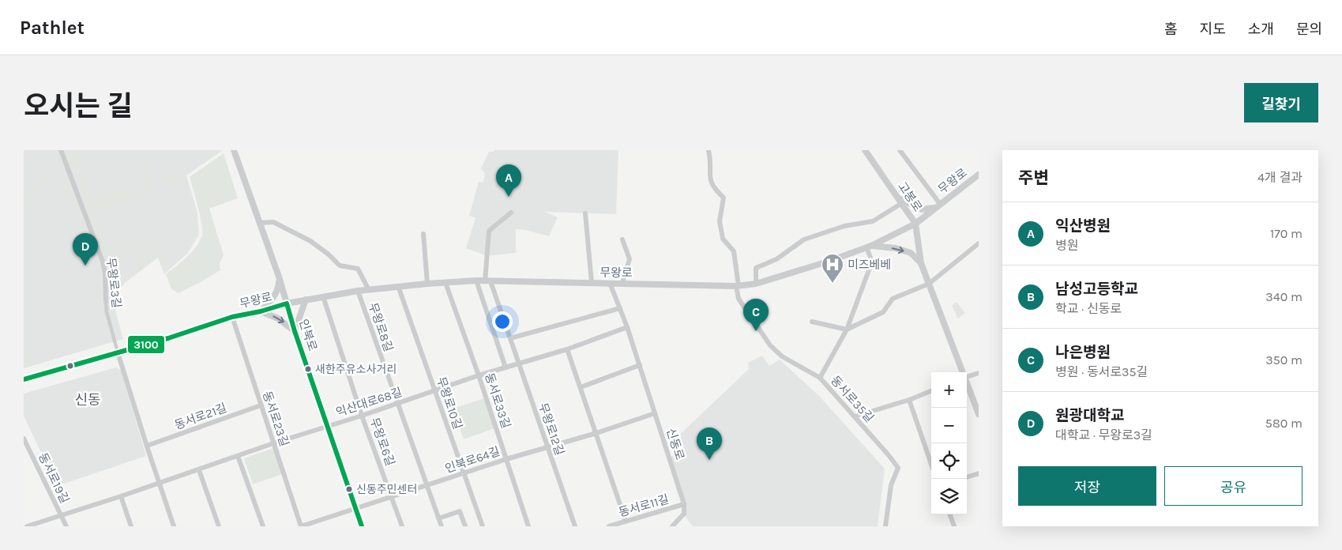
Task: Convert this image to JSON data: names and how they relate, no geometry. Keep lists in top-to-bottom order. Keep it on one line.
{"streets":{"street":["무왕로","고봉로","무왕로3길","무왕로8길","인북로","동서로35길","동서로33길","익산대로68길","무왕로10길","동서로21길","동서로23길","무왕로12길","무왕로6길","신동로","인북로64길","동서로19길","동서로11길"]},"crossings":[["무왕로","고봉로"],["무왕로","무왕로3길"],["무왕로","무왕로8길"],["무왕로","인북로"],["무왕로","동서로35길"],["무왕로","동서로33길"],["무왕로","무왕로10길"],["무왕로","동서로23길"],["무왕로","무왕로12길"],["무왕로","무왕로6길"],["무왕로","신동로"],["무왕로8길","익산대로68길"],["무왕로8길","인북로64길"],["인북로","익산대로68길"],["인북로","인북로64길"],["동서로33길","익산대로68길"],["동서로33길","인북로64길"],["익산대로68길","무왕로10길"],["익산대로68길","동서로23길"],["익산대로68길","무왕로12길"],["익산대로68길","무왕로6길"],["익산대로68길","신동로"],["익산대로68길","동서로19길"],["무왕로10길","인북로64길"],["동서로21길","동서로23길"],["동서로23길","인북로64길"],["무왕로12길","인북로64길"],["무왕로6길","인북로64길"],["신동로","인북로64길"],["신동로","동서로11길"]],"districts":["신동"],"places":{"hospital":["미즈베베"],"other":["새한주유소사거리","신동주민센터"]},"lines":["transit line 3100"],"page":{"header":"Pathlet","nav":["홈","지도","소개","문의"],"title":"오시는 길","buttons":["길찾기",["저장","공유"]],"heading":["주변","4개 결과"],"pins":["A","D","C","B"],"list":[{"mark":"A","name":"익산병원","note":"병원","value":"170 m"},{"mark":"B","name":"남성고등학교","note":"학교 · 신동로","value":"340 m"},{"mark":"C","name":"나은병원","note":"병원 · 동서로35길","value":"350 m"},{"mark":"D","name":"원광대학교","note":"대학교 · 무왕로3길","value":"580 m"}],"map_buttons":["+","−"]}}
